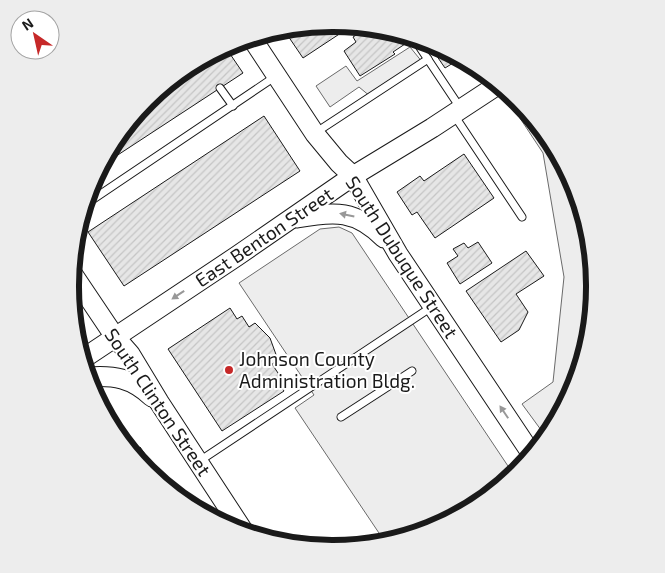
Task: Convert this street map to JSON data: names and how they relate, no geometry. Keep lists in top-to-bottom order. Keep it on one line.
{"streets":{"street":["East Benton Street","South Dubuque Street","South Clinton Street"]},"crossings":[["East Benton Street","South Dubuque Street"],["East Benton Street","South Clinton Street"]],"one_way":["East Benton Street","South Dubuque Street"],"places":["Johnson County Administration Bldg."],"north":"top left"}
